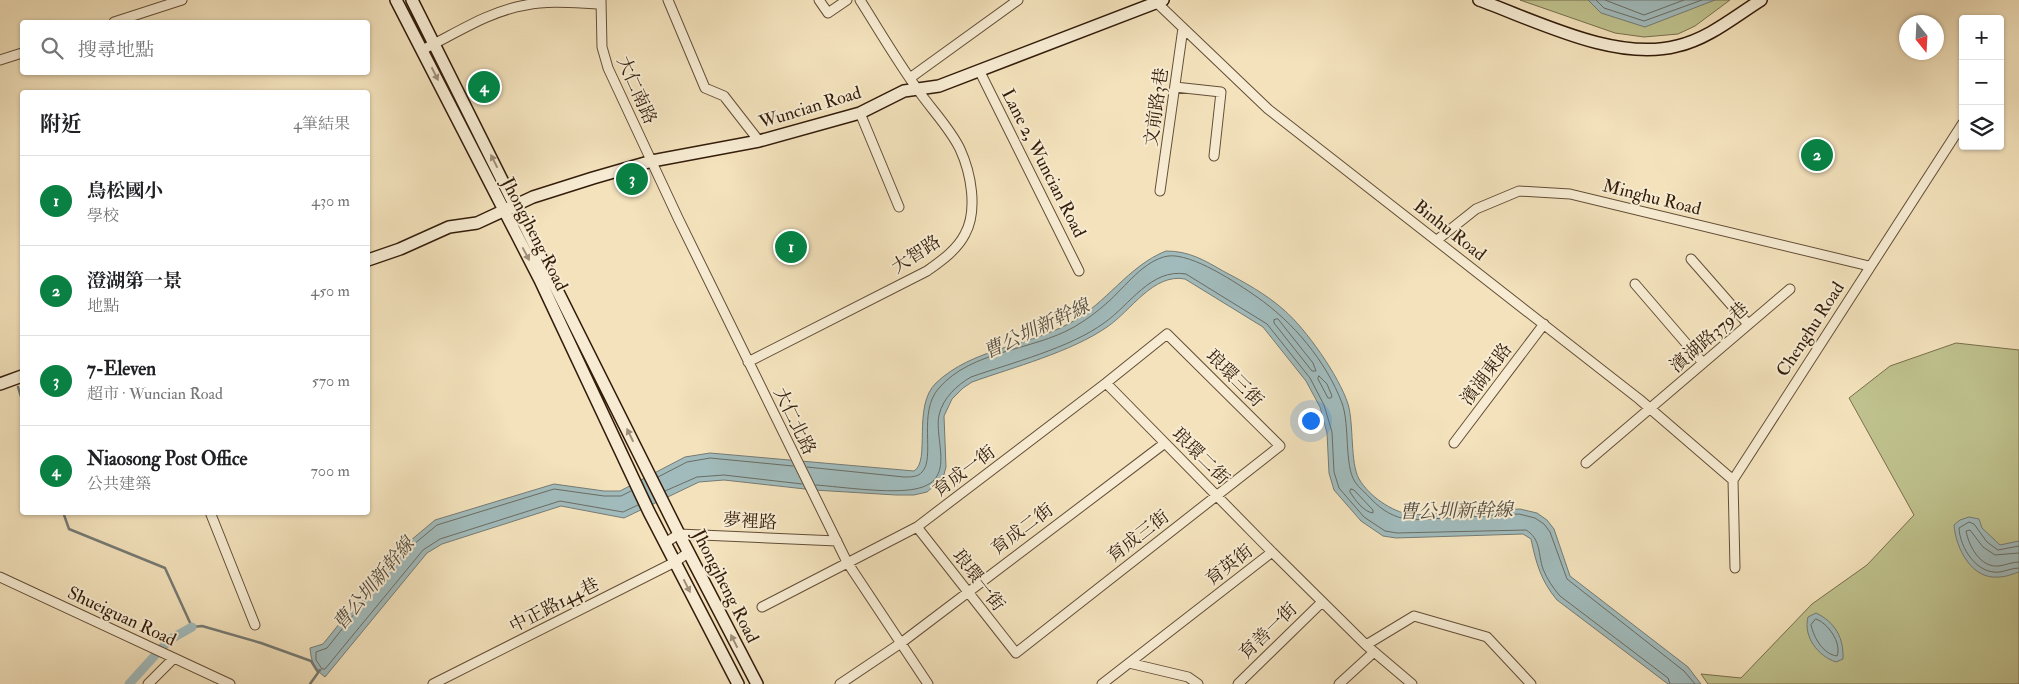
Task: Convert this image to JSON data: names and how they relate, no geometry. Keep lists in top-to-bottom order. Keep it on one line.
{"streets":{"main road":["Wuncian Road","Jhongjheng Road"],"street":["大仁南路","文前路3巷","Lane 2, Wuncian Road","Minghu Road","Binhu Road","大智路","Chenghu Road","濱湖路379巷","濱湖東路","琅環三街","大仁北路","琅環二街","育成一街","夢裡路","育成二街","育成三街","育英街","琅環一街","中正路144巷","Shueiguan Road","育善一街"]},"crossings":[["大仁南路","Wuncian Road"],["大仁南路","大仁北路"],["Wuncian Road","Lane 2, Wuncian Road"],["Wuncian Road","Binhu Road"],["Wuncian Road","Jhongjheng Road"],["Wuncian Road","大智路"],["Wuncian Road","大仁北路"],["文前路3巷","Binhu Road"],["Minghu Road","Binhu Road"],["Minghu Road","Chenghu Road"],["Binhu Road","Chenghu Road"],["Binhu Road","濱湖路379巷"],["Binhu Road","濱湖東路"],["Jhongjheng Road","夢裡路"],["Jhongjheng Road","中正路144巷"],["大智路","大仁北路"],["琅環三街","育成一街"],["琅環三街","育成三街"],["大仁北路","育成一街"],["大仁北路","夢裡路"],["大仁北路","育成二街"],["琅環二街","育成一街"],["琅環二街","育成二街"],["琅環二街","育成三街"],["琅環二街","育英街"],["育成一街","琅環一街"],["育成二街","琅環一街"],["育成三街","琅環一街"],["育英街","育善一街"]],"water":["曹公圳新幹線"],"north":"bottom","page":{"map_buttons":["+","−"],"search":"搜尋地點","pins":["4","2","3","1"],"heading":["附近","4筆結果"],"list":[{"mark":"1","name":"鳥松國小","note":"學校","value":"430 m"},{"mark":"2","name":"澄湖第一景","note":"地點","value":"450 m"},{"mark":"3","name":"7-Eleven","note":"超市 · Wuncian Road","value":"570 m"},{"mark":"4","name":"Niaosong Post Office","note":"公共建築","value":"700 m"}]}}
